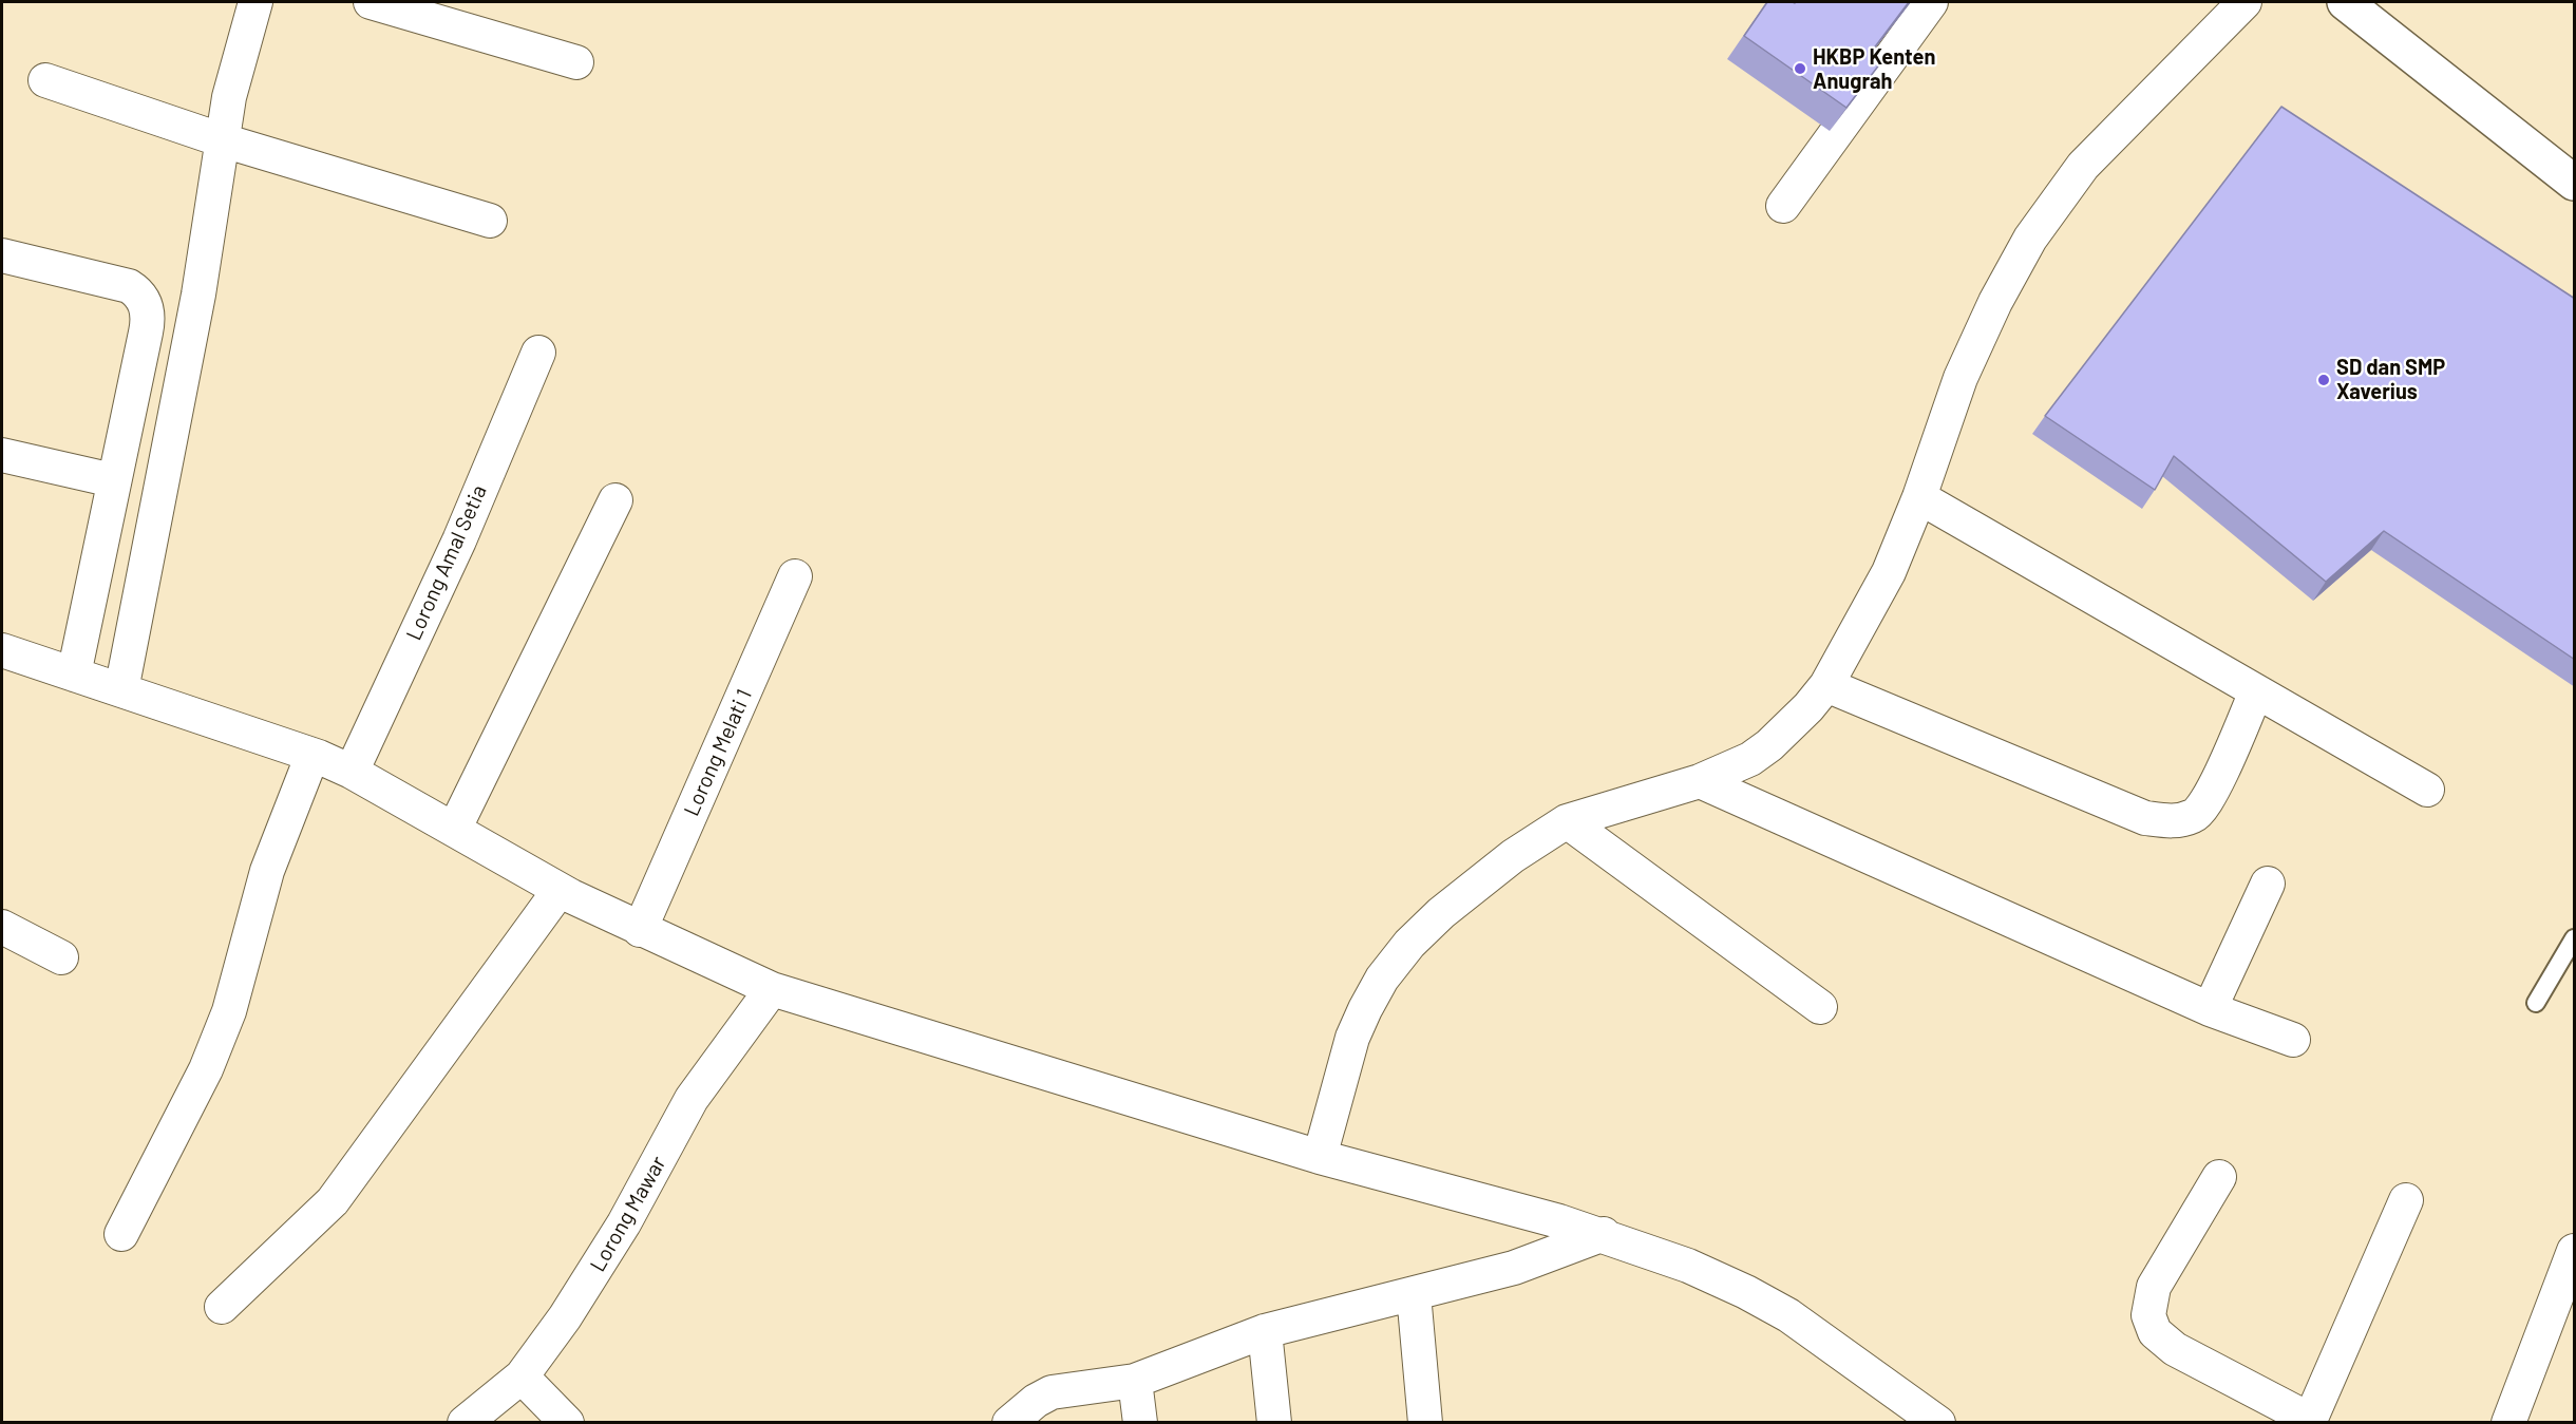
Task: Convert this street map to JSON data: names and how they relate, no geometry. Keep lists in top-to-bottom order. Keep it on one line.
{"streets":{"street":["Lorong Amal Setia","Lorong Melati 1","Lorong Mawar"]},"places":["HKBP Kenten Anugrah","SD dan SMP Xaverius"]}
